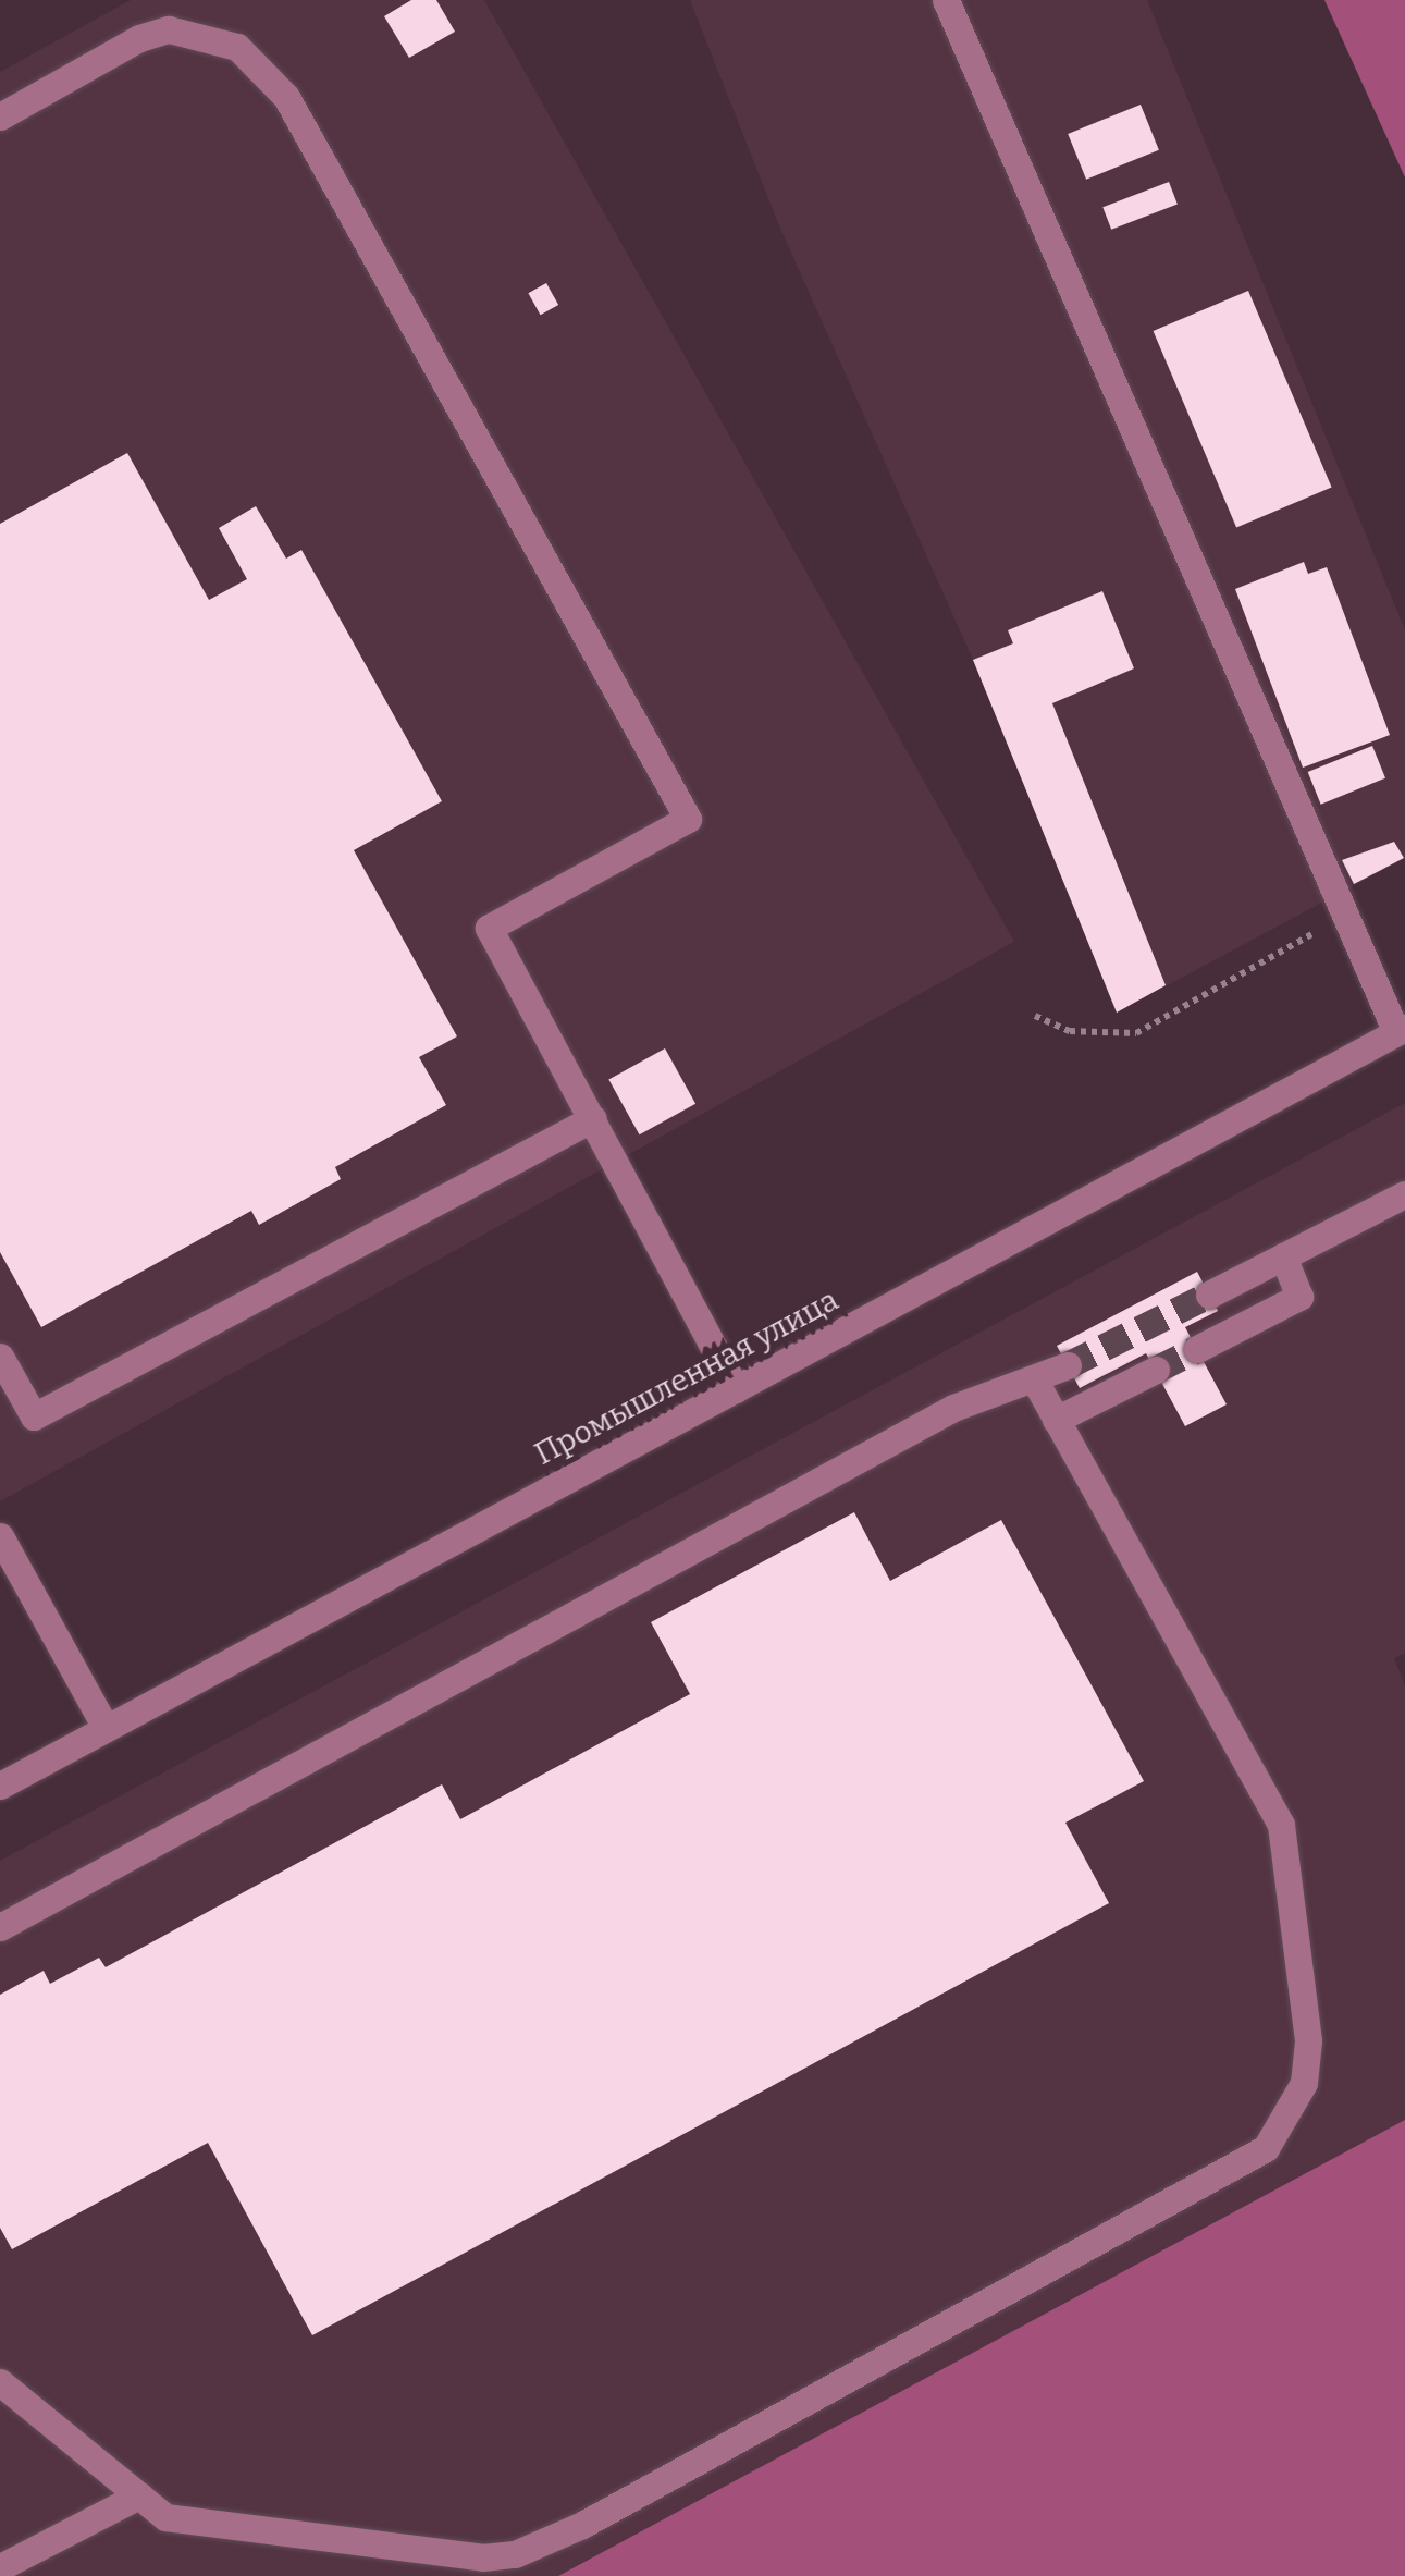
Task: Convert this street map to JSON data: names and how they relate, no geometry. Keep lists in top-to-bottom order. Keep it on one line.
{"streets":{"street":["Промышленная улица"]}}
